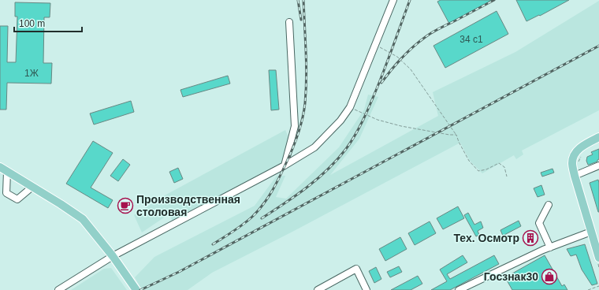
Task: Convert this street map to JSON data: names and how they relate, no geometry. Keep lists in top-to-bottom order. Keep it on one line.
{"places":{"cafe":["Производственная столовая"],"building":["Тех. Осмотр"],"shop":["Госзнак30"]},"house_numbers":["34 с1","1Ж"],"scale_bar":"100 m"}
